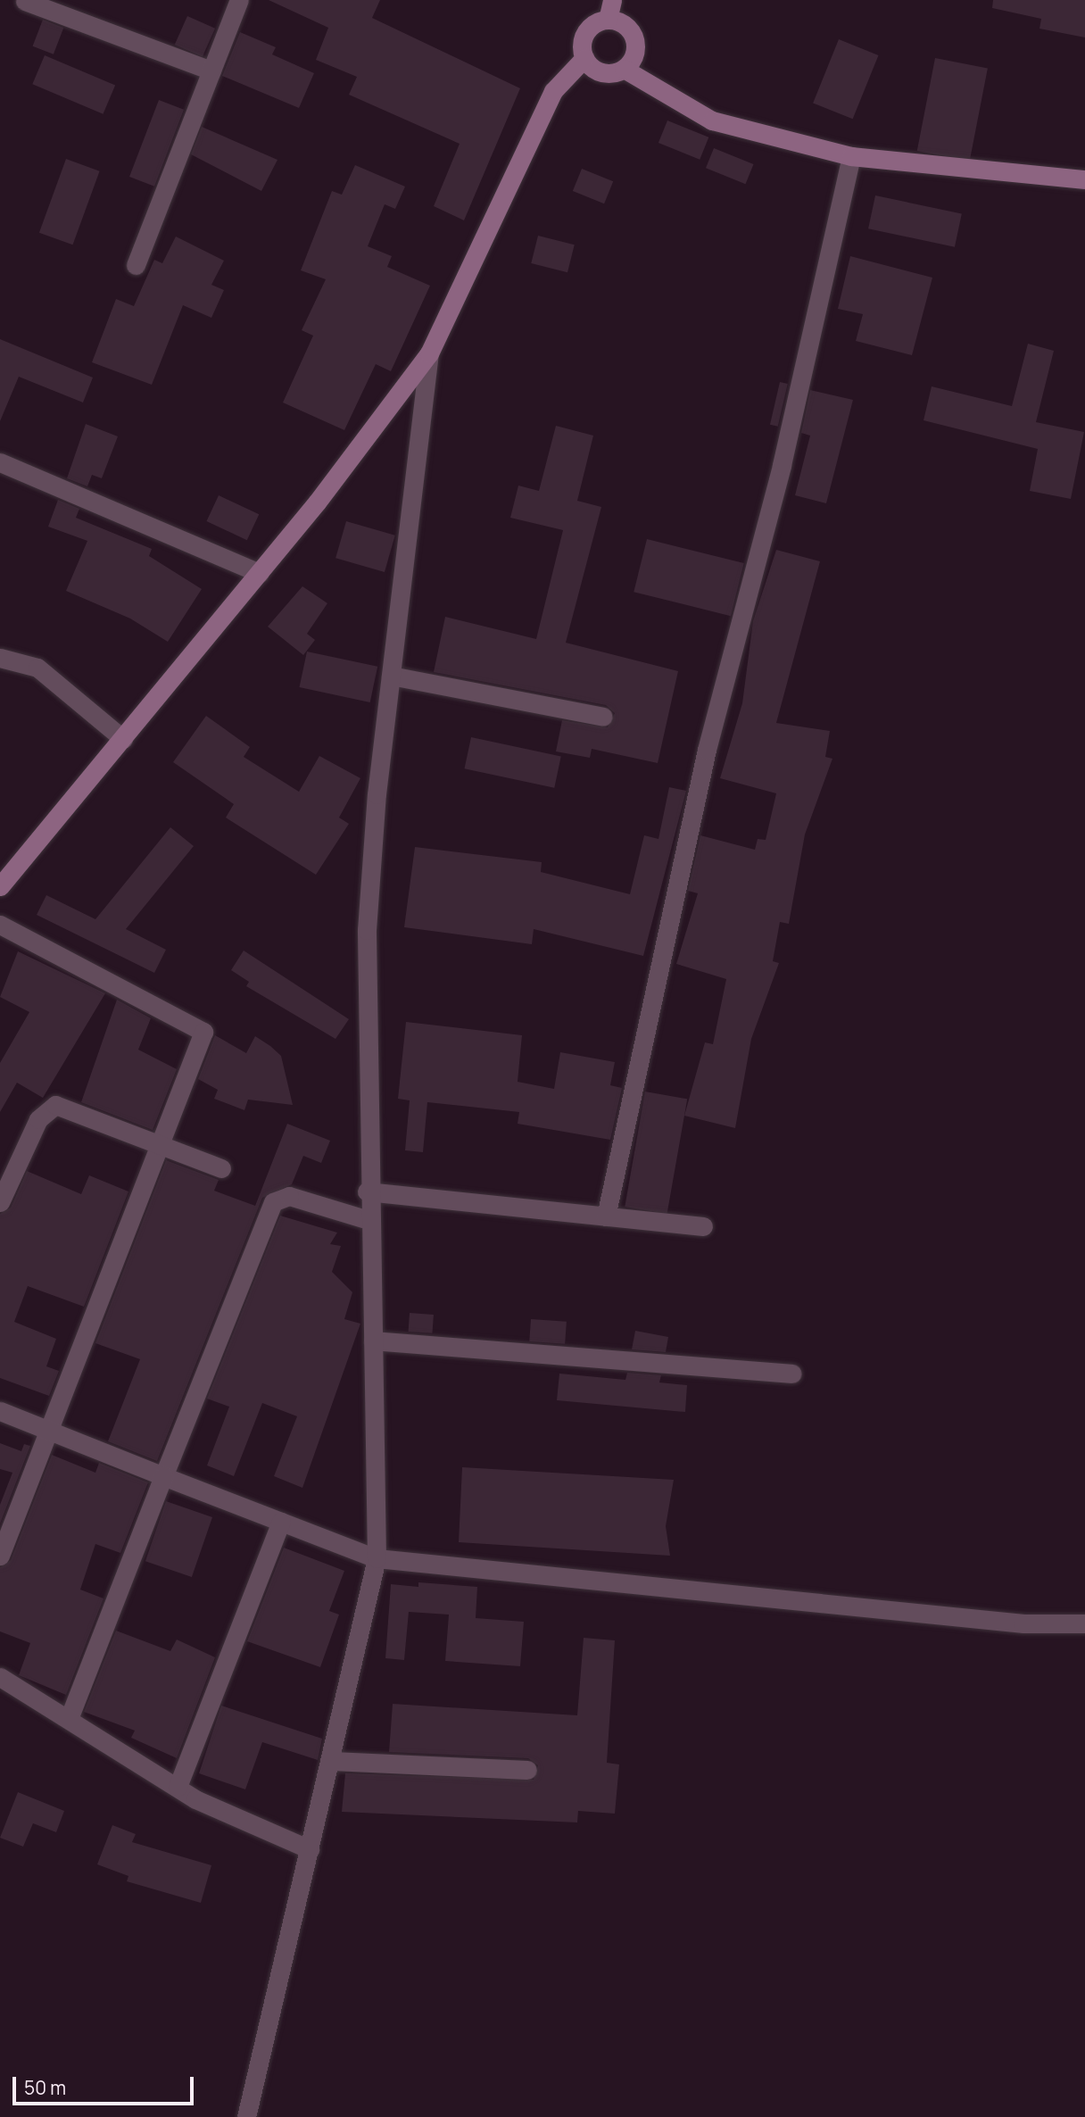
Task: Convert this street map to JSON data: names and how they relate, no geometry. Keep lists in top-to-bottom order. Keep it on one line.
{"scale_bar":"50 m"}
